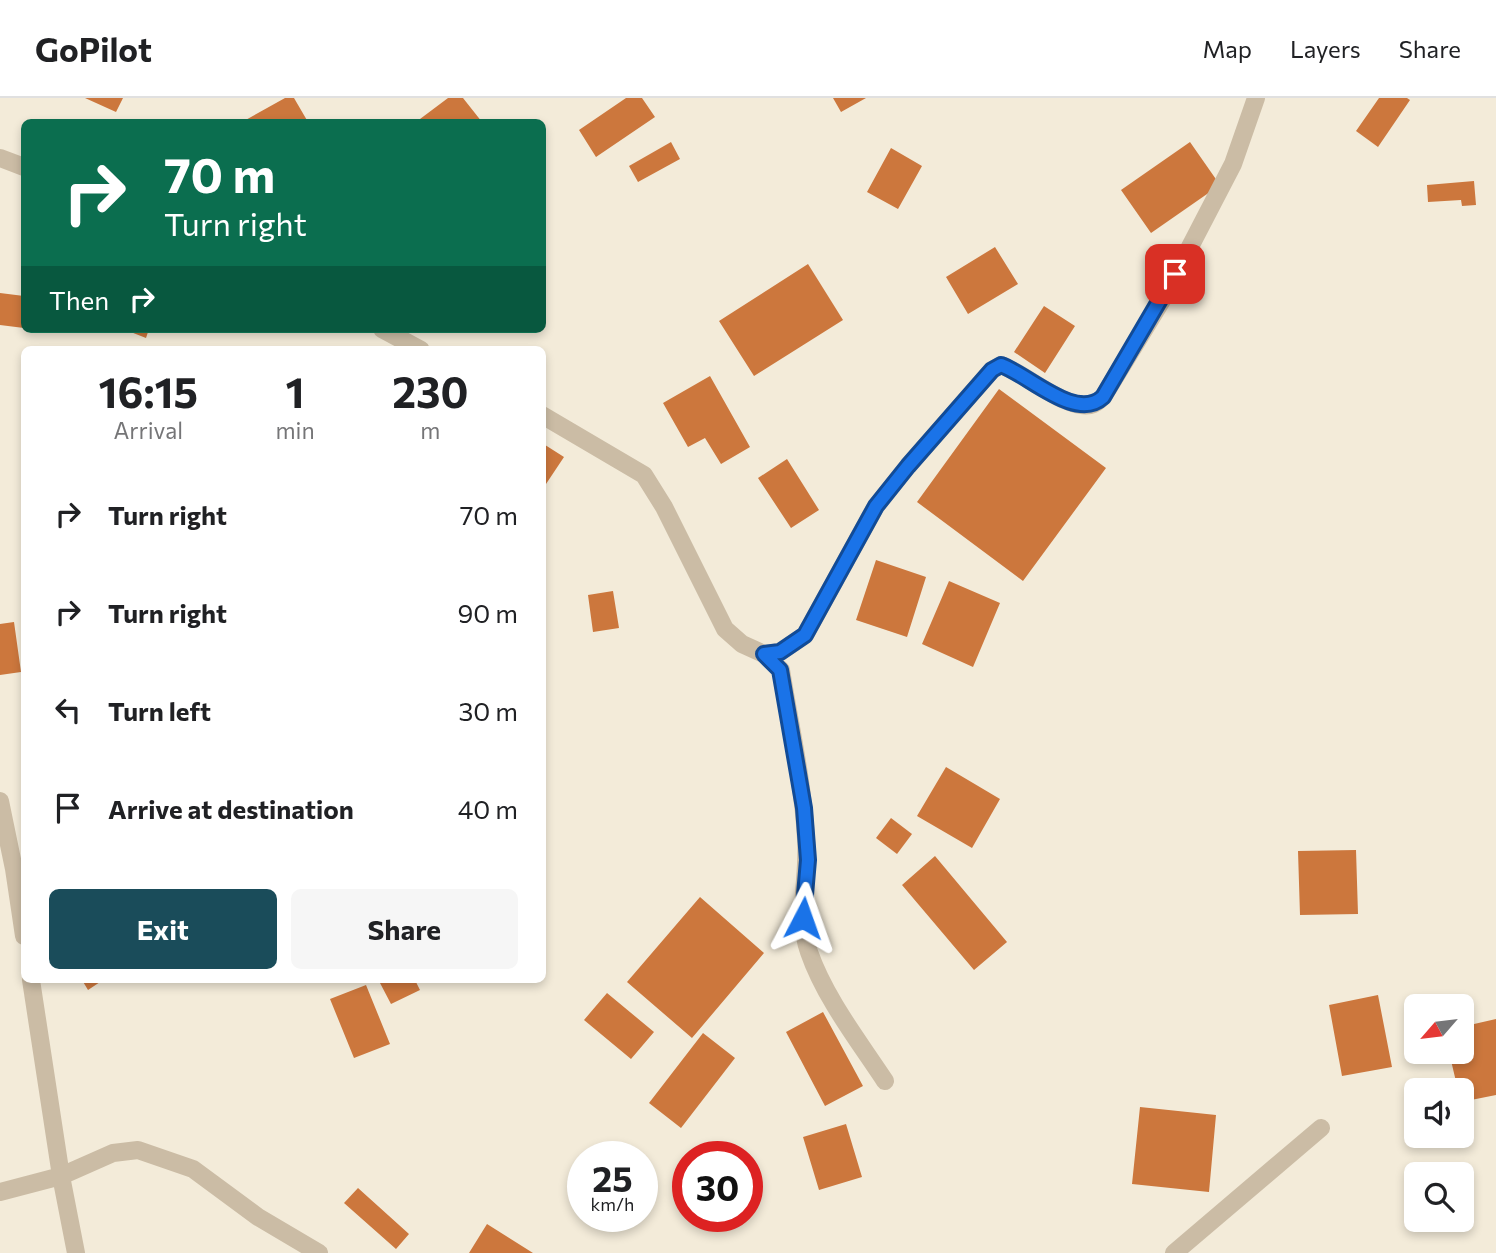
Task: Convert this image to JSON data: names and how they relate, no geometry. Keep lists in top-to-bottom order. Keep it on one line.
{"north":"bottom left","page":{"header":"GoPilot","nav":["Map","Layers","Share"],"turn":["70 m","Turn right"],"then":"Then","eta":["16:15","Arrival","1","min","230","m"],"list":[{"name":"Turn right","value":"70 m"},{"name":"Turn right","value":"90 m"},{"name":"Turn left","value":"30 m"},{"name":"Arrive at destination","value":"40 m"}],"buttons":["Exit","Share"],"speed":"25 km/h","limit":"30"}}
